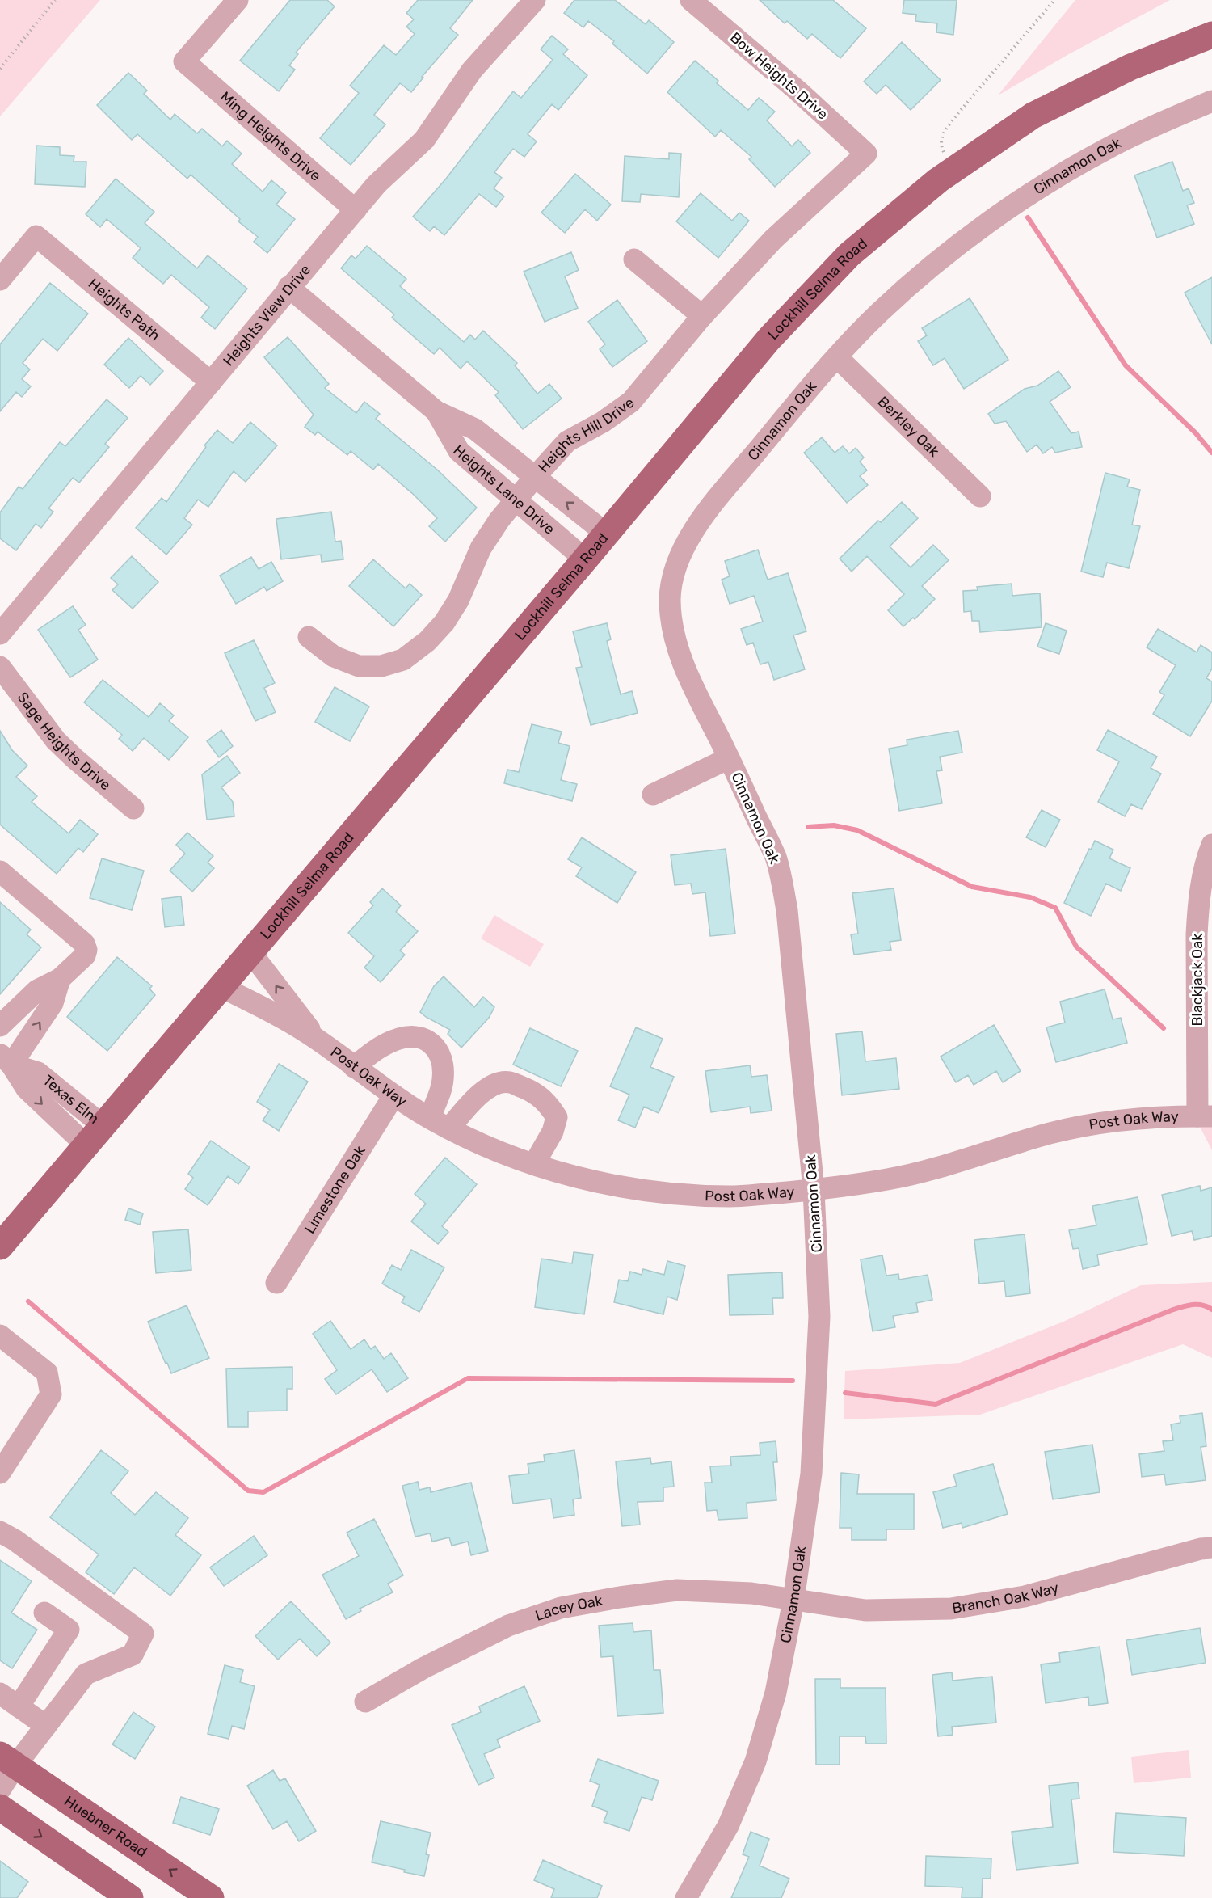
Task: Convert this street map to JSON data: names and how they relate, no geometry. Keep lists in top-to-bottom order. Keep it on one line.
{"streets":{"main road":["Lockhill Selma Road","Huebner Road"],"street":["Bow Heights Drive","Ming Heights Drive","Cinnamon Oak","Heights Path","Heights View Drive","Berkley Oak","Heights Hill Drive","Heights Lane Drive","Sage Heights Drive","Blackjack Oak","Post Oak Way","Texas Elm","Limestone Oak","Branch Oak Way","Lacey Oak"]},"crossings":[["Bow Heights Drive","Heights Hill Drive"],["Ming Heights Drive","Heights View Drive"],["Cinnamon Oak","Berkley Oak"],["Cinnamon Oak","Post Oak Way"],["Cinnamon Oak","Branch Oak Way"],["Cinnamon Oak","Lacey Oak"],["Lockhill Selma Road","Heights Lane Drive"],["Lockhill Selma Road","Post Oak Way"],["Lockhill Selma Road","Texas Elm"],["Heights Path","Heights View Drive"],["Heights View Drive","Heights Lane Drive"],["Heights Hill Drive","Heights Lane Drive"],["Blackjack Oak","Post Oak Way"],["Post Oak Way","Limestone Oak"],["Branch Oak Way","Lacey Oak"]]}
